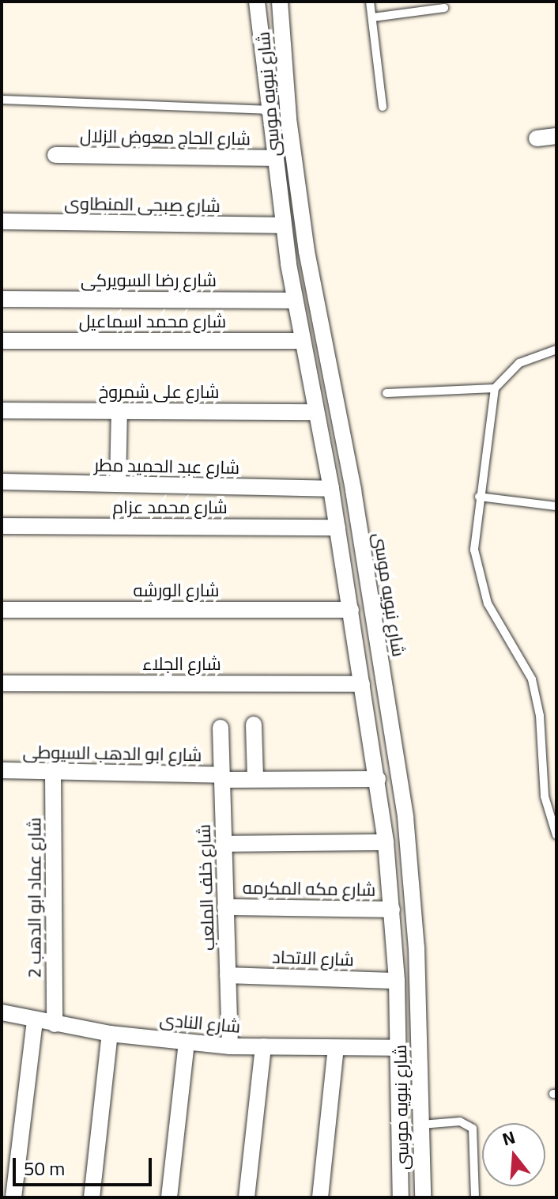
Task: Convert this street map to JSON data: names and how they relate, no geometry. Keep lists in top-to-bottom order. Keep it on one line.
{"streets":{"street":["شارع نبويه موسى","شارع الحاج معوض الزلال","شارع صبحى المنطاوى","شارع رضا السويركى","شارع محمد اسماعيل","شارع على شمروخ","شارع عبد الحميد مطر","شارع محمد عزام","شارع الورشه","شارع الجلاء","شارع ابو الدهب السيوطى","شارع خلف الملعب","شارع مكه المكرمه","شارع عماد ابو الدهب 2","شارع الاتحاد","شارع النادى"]},"crossings":[["شارع نبويه موسى","شارع الحاج معوض الزلال"],["شارع نبويه موسى","شارع صبحى المنطاوى"],["شارع نبويه موسى","شارع رضا السويركى"],["شارع نبويه موسى","شارع محمد اسماعيل"],["شارع نبويه موسى","شارع على شمروخ"],["شارع نبويه موسى","شارع عبد الحميد مطر"],["شارع نبويه موسى","شارع محمد عزام"],["شارع نبويه موسى","شارع الورشه"],["شارع نبويه موسى","شارع الجلاء"],["شارع نبويه موسى","شارع ابو الدهب السيوطى"],["شارع نبويه موسى","شارع مكه المكرمه"],["شارع نبويه موسى","شارع الاتحاد"],["شارع نبويه موسى","شارع النادى"],["شارع ابو الدهب السيوطى","شارع خلف الملعب"],["شارع ابو الدهب السيوطى","شارع عماد ابو الدهب 2"],["شارع خلف الملعب","شارع مكه المكرمه"],["شارع خلف الملعب","شارع الاتحاد"],["شارع خلف الملعب","شارع النادى"],["شارع عماد ابو الدهب 2","شارع النادى"]],"scale_bar":"50 m","north":"top"}
